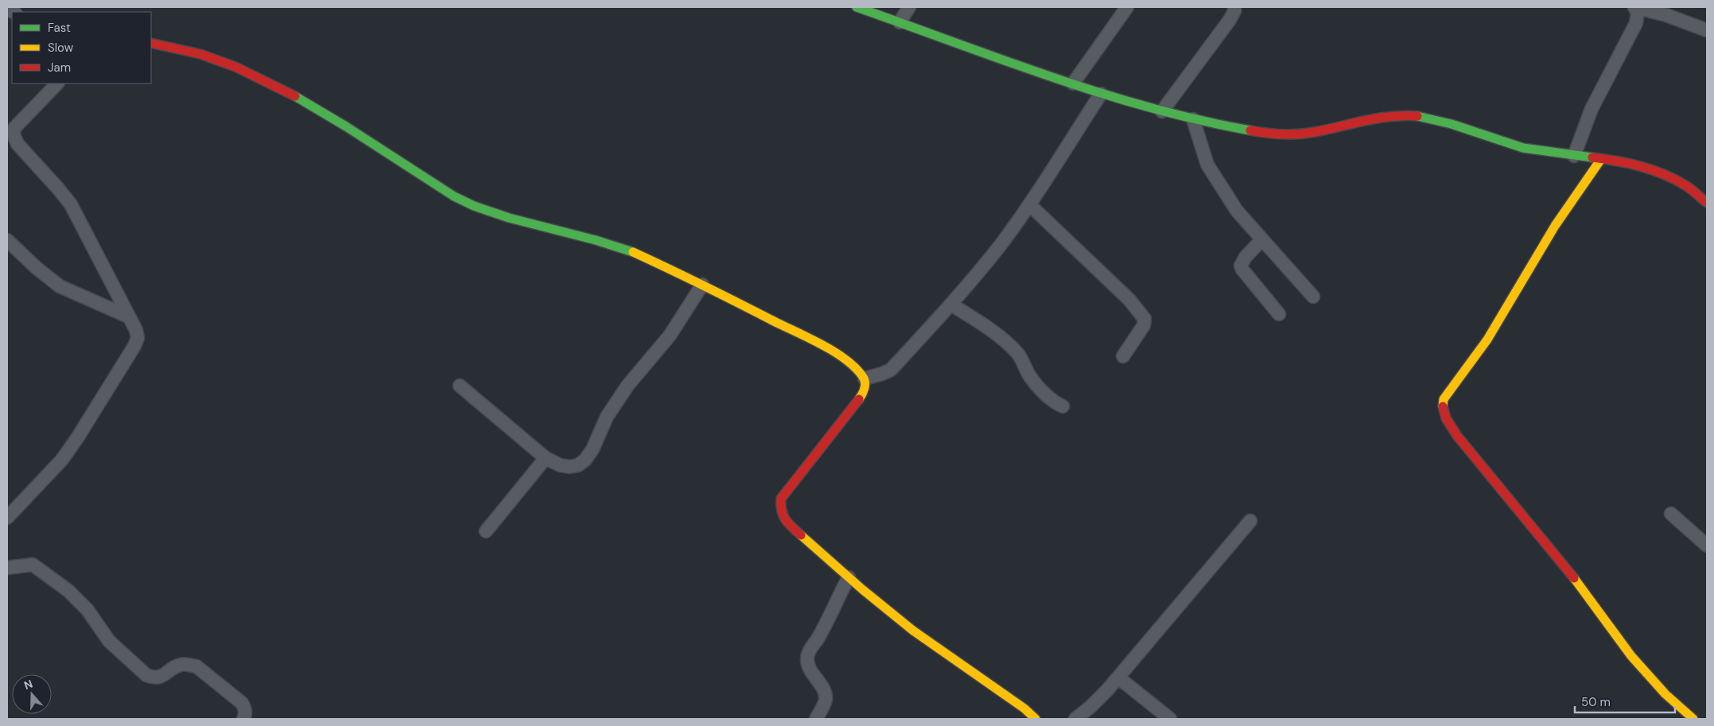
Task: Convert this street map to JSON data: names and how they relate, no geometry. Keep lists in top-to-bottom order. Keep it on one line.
{"legend":["Fast","Slow","Jam"],"scale_bar":"50 m","north":"top"}
